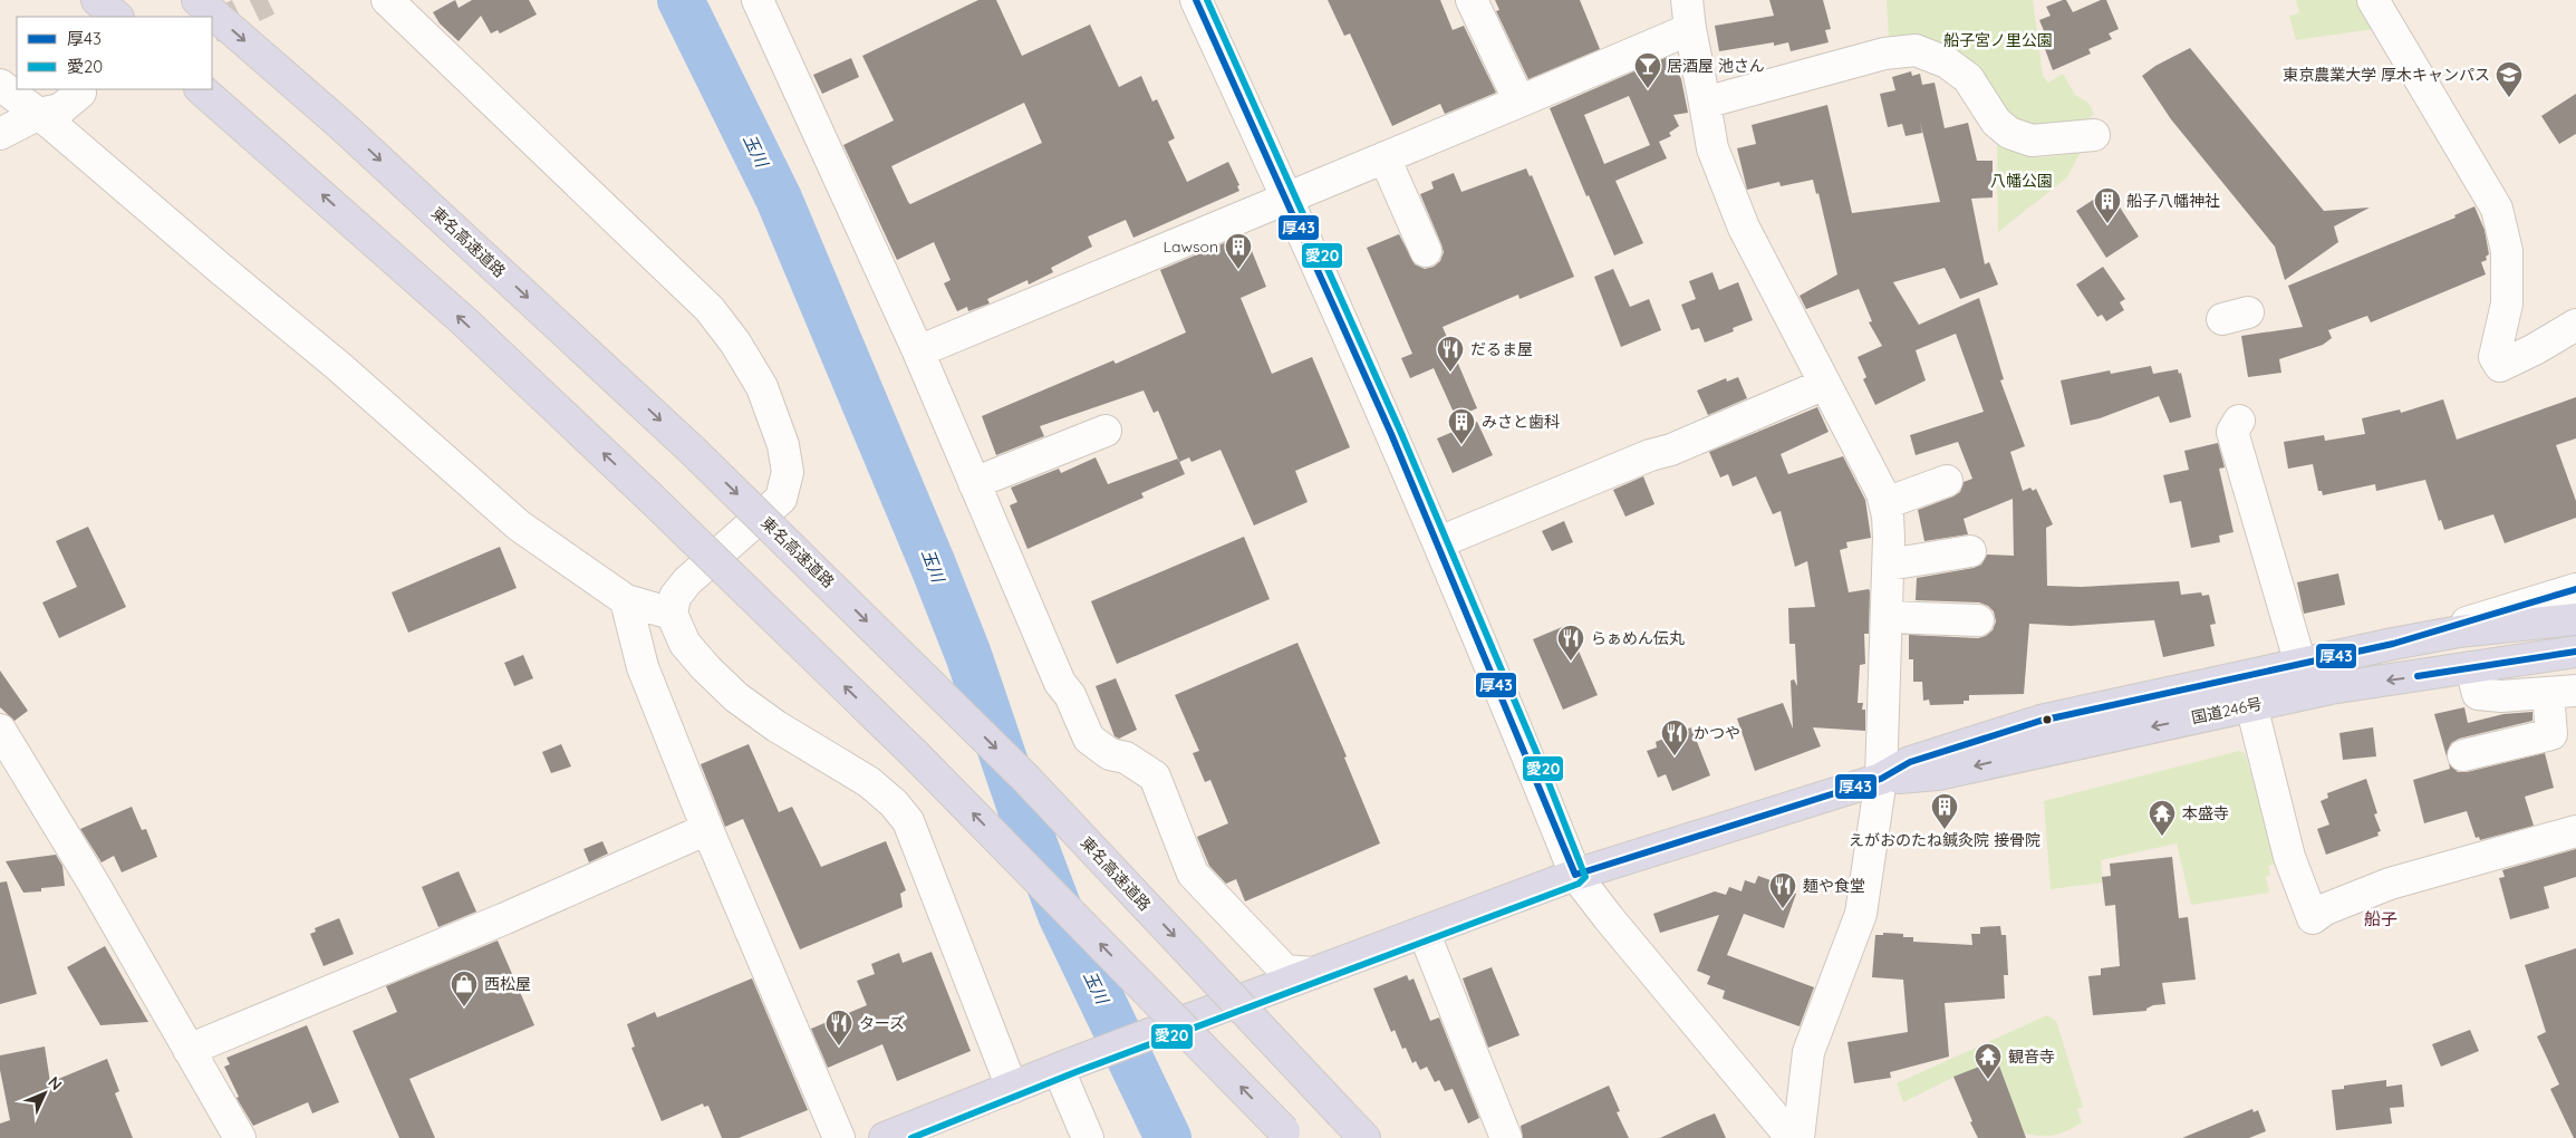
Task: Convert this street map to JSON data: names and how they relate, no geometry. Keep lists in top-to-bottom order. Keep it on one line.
{"streets":{"highway":["東名高速道路","国道246号"]},"districts":["船子"],"water":["玉川"],"parks":["船子宮ノ里公園","八幡公園"],"places":{"bar":["居酒屋 池さん"],"school or university":["東京農業大学 厚木キャンパス"],"building":["船子八幡神社","Lawson","みさと歯科","えがおのたね鍼灸院 接骨院"],"restaurant":["だるま屋","らぁめん伝丸","かつや","麺や食堂","ターズ"],"temple":["本盛寺","観音寺"],"shop":["西松屋"]},"lines":["transit line 厚43","transit line 愛20"],"legend":["厚43","愛20"],"north":"top right"}
